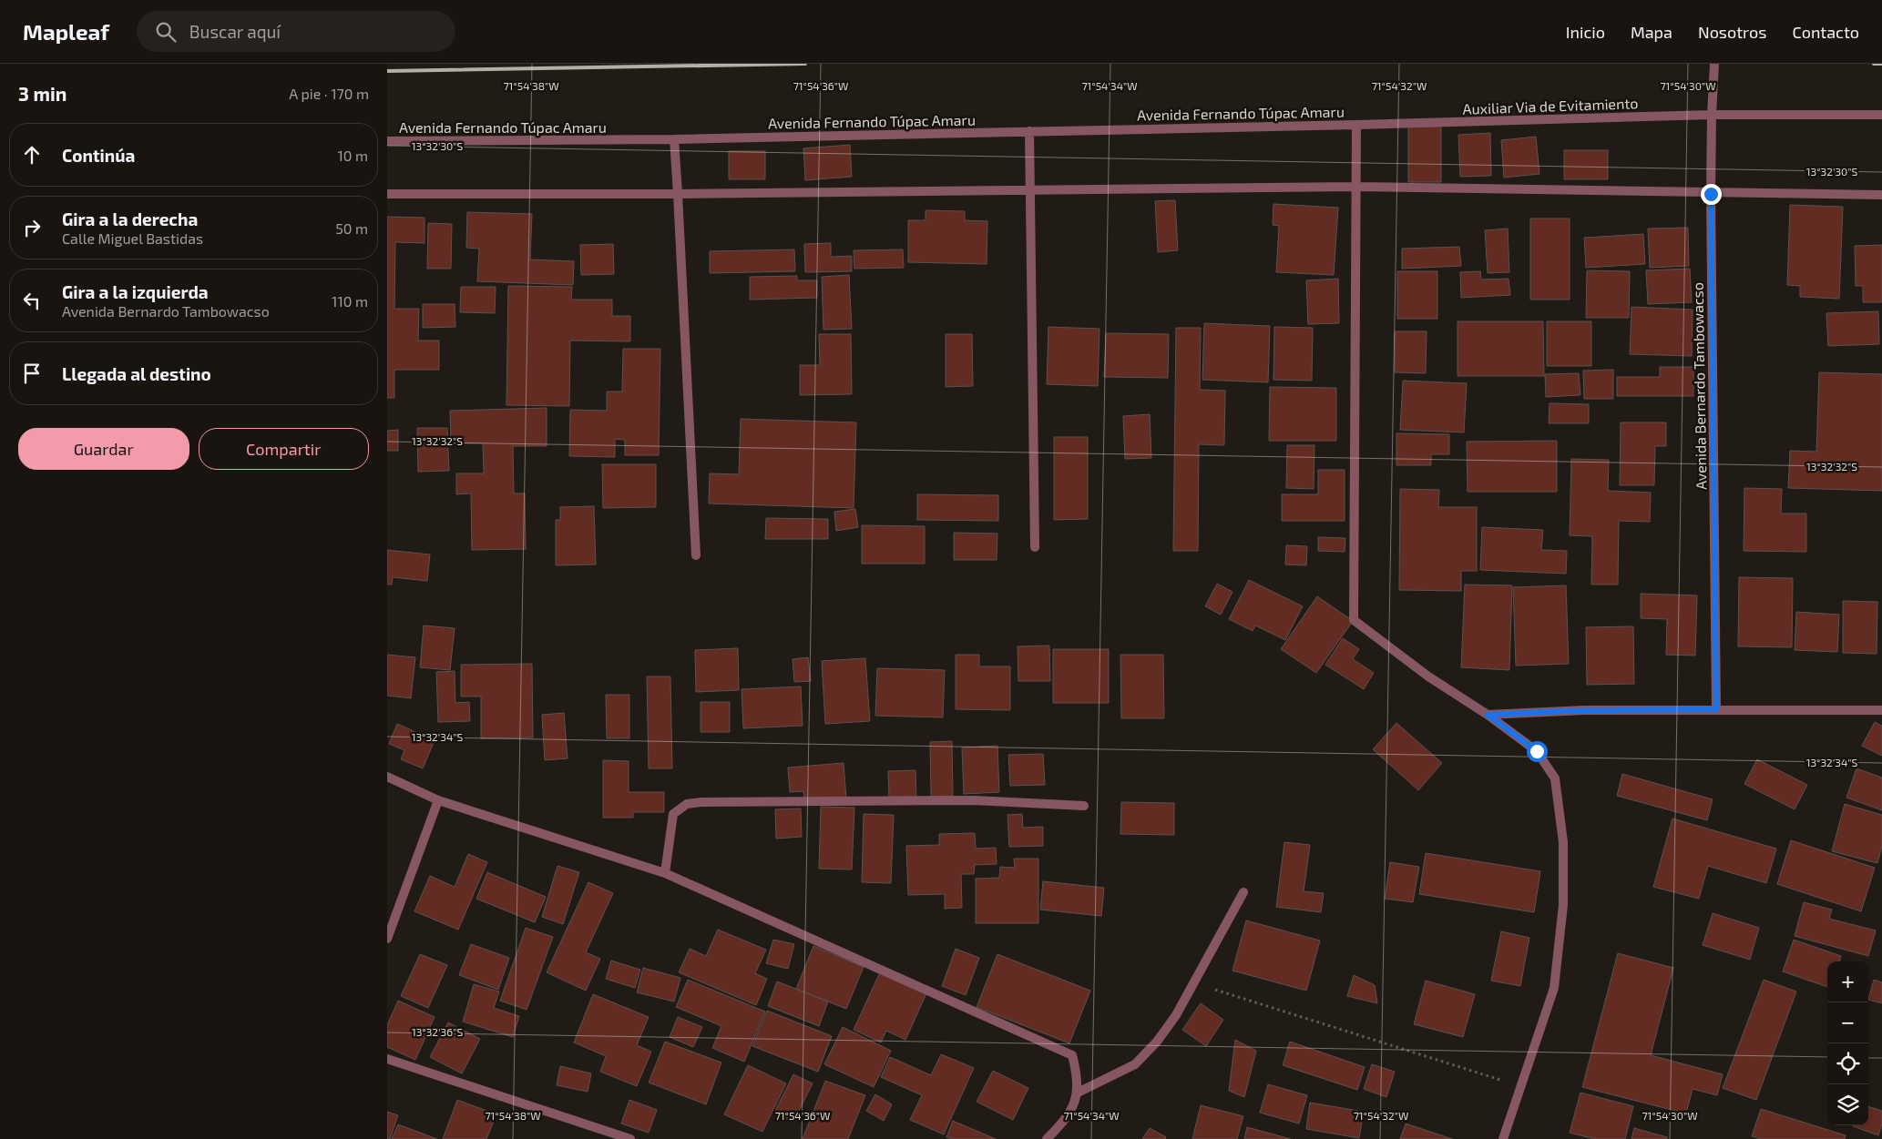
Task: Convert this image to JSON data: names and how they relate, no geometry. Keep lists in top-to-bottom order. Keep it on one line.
{"streets":{"street":["Auxiliar Via de Evitamiento","Avenida Fernando Túpac Amaru","Avenida Bernardo Tambowacso"]},"crossings":[["Auxiliar Via de Evitamiento","Avenida Fernando Túpac Amaru"],["Auxiliar Via de Evitamiento","Avenida Bernardo Tambowacso"]],"page":{"header":"Mapleaf","search":"Buscar aquí","nav":["Inicio","Mapa","Nosotros","Contacto"],"heading":["3 min","A pie · 170 m"],"list":[["Continúa","10 m"],["Gira a la derecha","Calle Miguel Bastidas","50 m"],["Gira a la izquierda","Avenida Bernardo Tambowacso","110 m"],"Llegada al destino"],"buttons":["Guardar","Compartir"],"map_buttons":["+","−"]},"coordinates":["71°54'38\"W","71°54'36\"W","71°54'34\"W","71°54'32\"W","71°54'30\"W","13°32'30\"S","13°32'32\"S","13°32'34\"S","13°32'36\"S"]}
